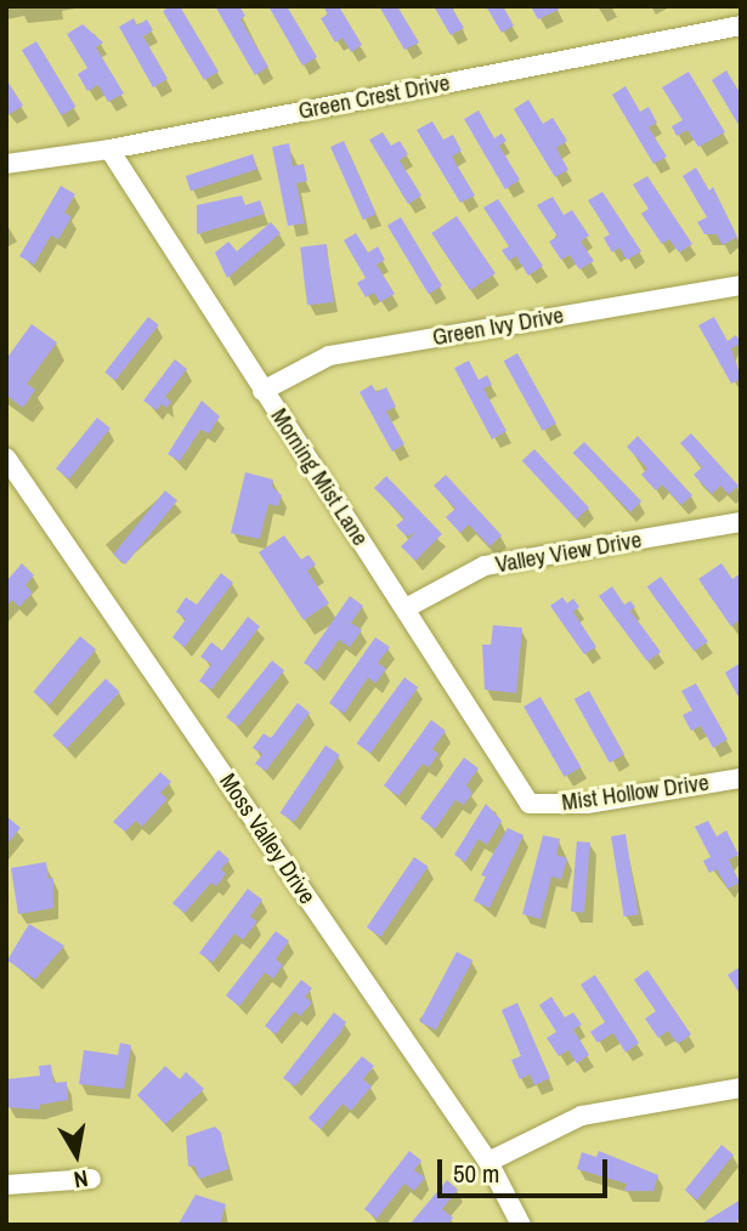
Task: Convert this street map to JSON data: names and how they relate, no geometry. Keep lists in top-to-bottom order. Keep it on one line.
{"streets":{"street":["Green Crest Drive","Green Ivy Drive","Morning Mist Lane","Valley View Drive","Mist Hollow Drive","Moss Valley Drive"]},"crossings":[["Green Crest Drive","Morning Mist Lane"],["Green Ivy Drive","Morning Mist Lane"],["Morning Mist Lane","Valley View Drive"],["Morning Mist Lane","Mist Hollow Drive"]],"scale_bar":"50 m","north":"bottom"}
